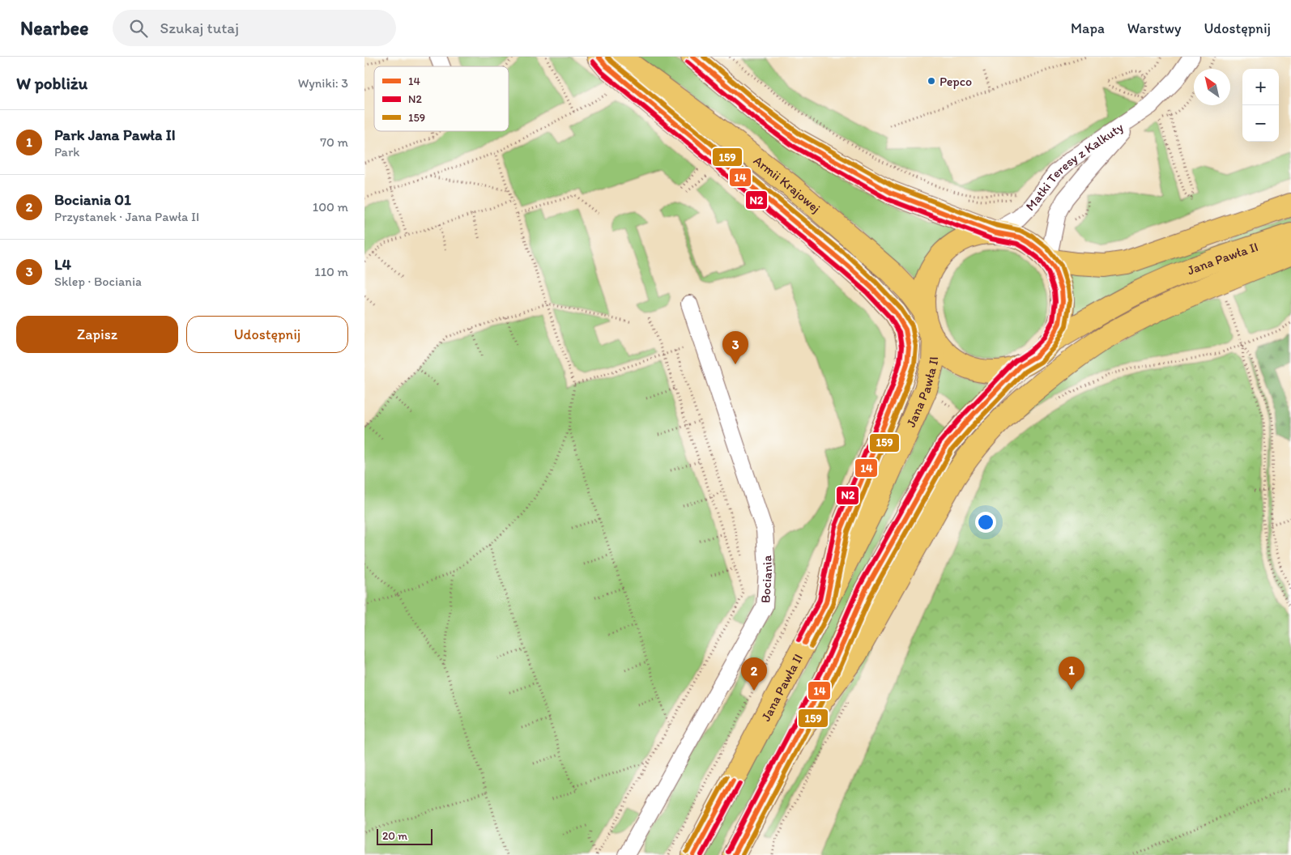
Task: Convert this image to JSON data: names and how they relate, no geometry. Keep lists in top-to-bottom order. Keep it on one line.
{"streets":{"main road":["Armii Krajowej","Jana Pawła II"],"street":["Matki Teresy z Kalkuty","Bociania"]},"crossings":[["Matki Teresy z Kalkuty","Armii Krajowej"],["Matki Teresy z Kalkuty","Jana Pawła II"],["Armii Krajowej","Jana Pawła II"]],"places":["Pepco"],"lines":["transit line 14","transit line 159","transit line N2"],"legend":["14","N2","159"],"scale_bar":"20 m","north":"top left","page":{"header":"Nearbee","search":"Szukaj tutaj","nav":["Mapa","Warstwy","Udostępnij"],"heading":["W pobliżu","Wyniki: 3"],"map_buttons":["+","−"],"list":[{"mark":"1","name":"Park Jana Pawła II","note":"Park","value":"70 m"},{"mark":"2","name":"Bociania 01","note":"Przystanek · Jana Pawła II","value":"100 m"},{"mark":"3","name":"L4","note":"Sklep · Bociania","value":"110 m"}],"buttons":["Zapisz","Udostępnij"],"pins":["3","1","2"],"scale":"20 m"}}
